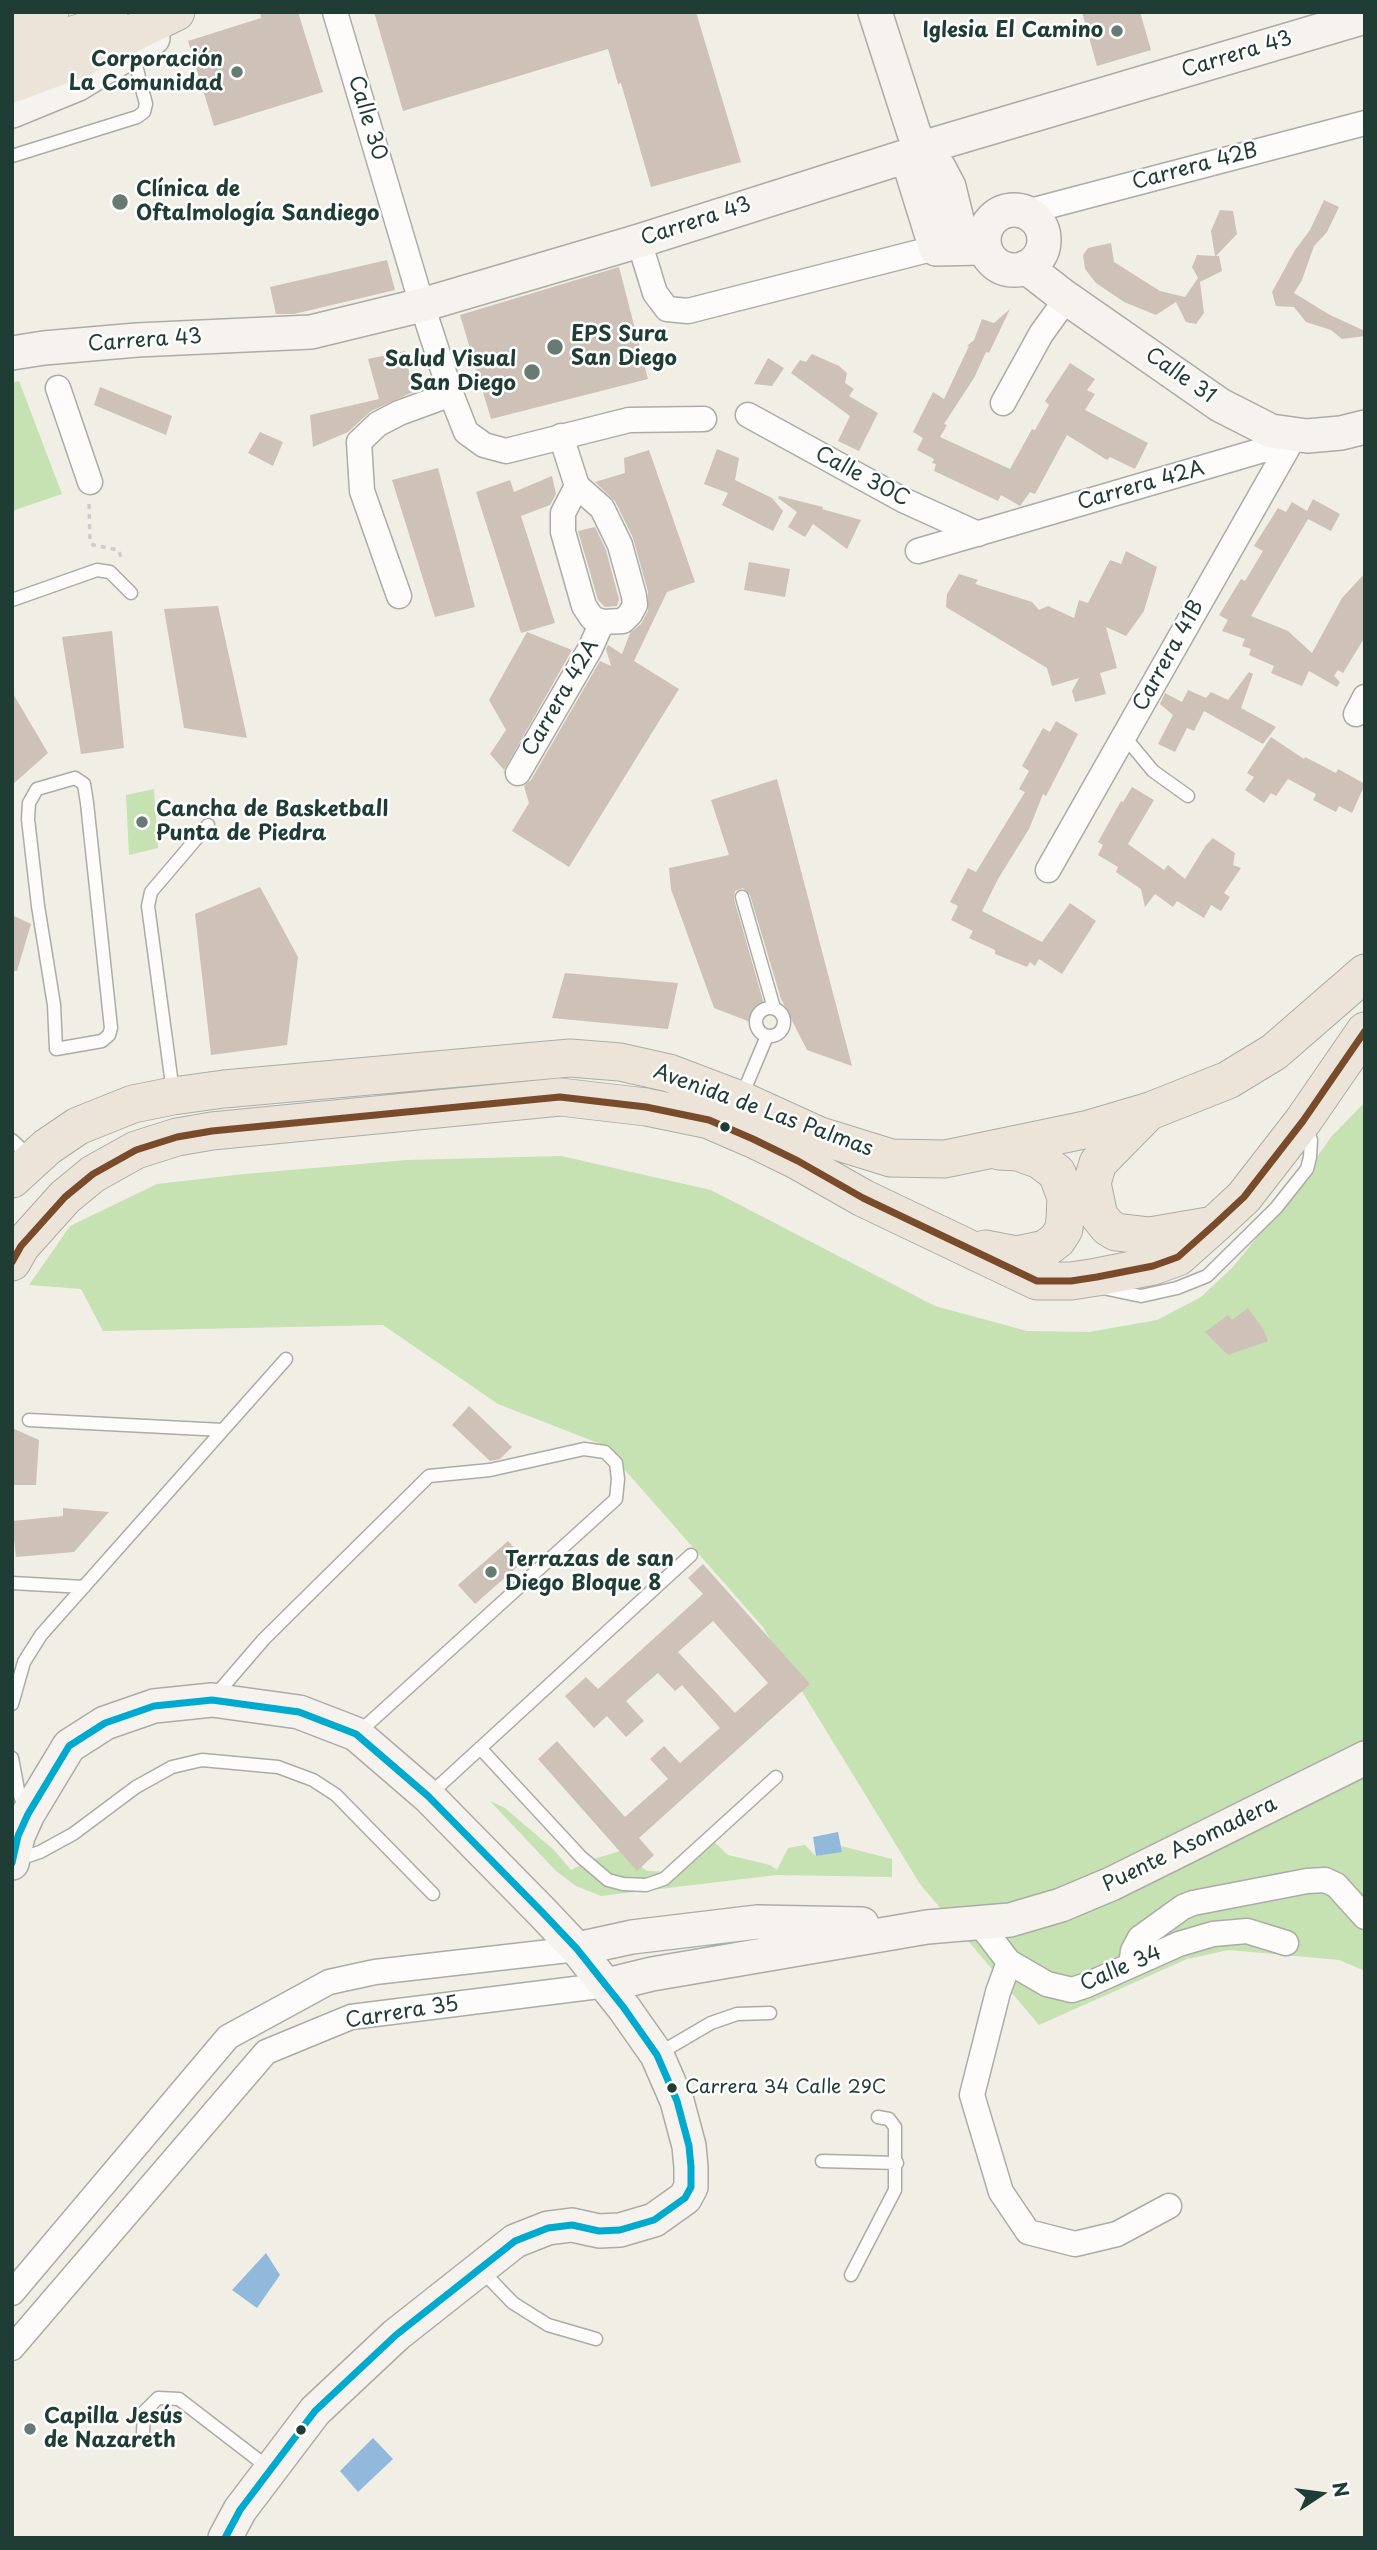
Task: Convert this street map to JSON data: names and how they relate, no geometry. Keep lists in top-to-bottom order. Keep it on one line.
{"streets":{"main road":["Avenida de Las Palmas"],"street":["Carrera 43","Calle 30","Carrera 42B","Calle 31","Calle 30C","Carrera 42A","Carrera 41B","Puente Asomadera","Calle 34","Carrera 35"]},"crossings":[["Carrera 43","Calle 30"],["Calle 30","Carrera 42A"],["Carrera 42B","Calle 31"],["Calle 31","Carrera 42A"],["Calle 31","Carrera 41B"],["Calle 30C","Carrera 42A"],["Carrera 42A","Carrera 41B"],["Puente Asomadera","Calle 34"],["Puente Asomadera","Carrera 35"],["Calle 34","Carrera 35"]],"places":["Iglesia El Camino","Corporación La Comunidad","Clínica de Oftalmología Sandiego","EPS Sura San Diego","Salud Visual San Diego","Cancha de Basketball Punta de Piedra","Terrazas de san Diego Bloque 8","Carrera 34 Calle 29C","Capilla Jesús de Nazareth"],"north":"right"}
